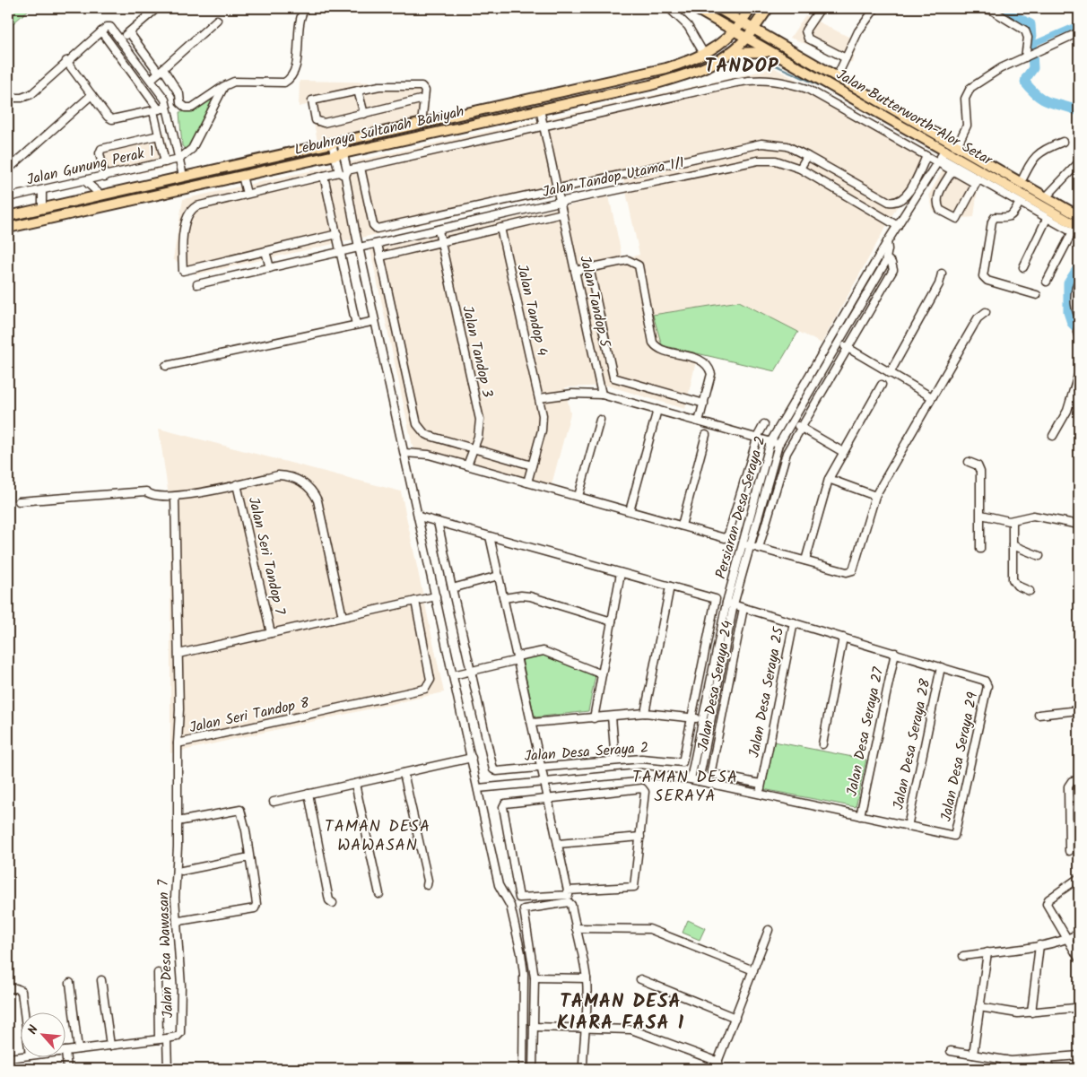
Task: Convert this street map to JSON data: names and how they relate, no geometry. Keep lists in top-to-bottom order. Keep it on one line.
{"streets":{"main road":["Jalan Butterworth-Alor Setar","Lebuhraya Sultanah Bahiyah"],"street":["Jalan Gunung Perak 1","Jalan Tandop Utama 1/1","Jalan Tandop 5","Jalan Tandop 4","Jalan Tandop 3","Persiaran Desa Seraya 2","Jalan Seri Tandop 7","Jalan Desa Seraya 24","Jalan Desa Seraya 25","Jalan Seri Tandop 8","Jalan Desa Seraya 27","Jalan Desa Seraya 28","Jalan Desa Seraya 2","Jalan Desa Seraya 29","Jalan Desa Wawasan 7"]},"crossings":[["Jalan Butterworth-Alor Setar","Lebuhraya Sultanah Bahiyah"],["Lebuhraya Sultanah Bahiyah","Jalan Tandop 5"],["Jalan Tandop Utama 1/1","Jalan Tandop 5"],["Jalan Tandop Utama 1/1","Jalan Tandop 3"],["Jalan Desa Seraya 24","Jalan Desa Seraya 25"],["Jalan Desa Seraya 28","Jalan Desa Seraya 29"]],"districts":["TANDOP","TAMAN DESA SERAYA","TAMAN DESA WAWASAN","TAMAN DESA KIARA FASA 1"],"north":"top left"}
